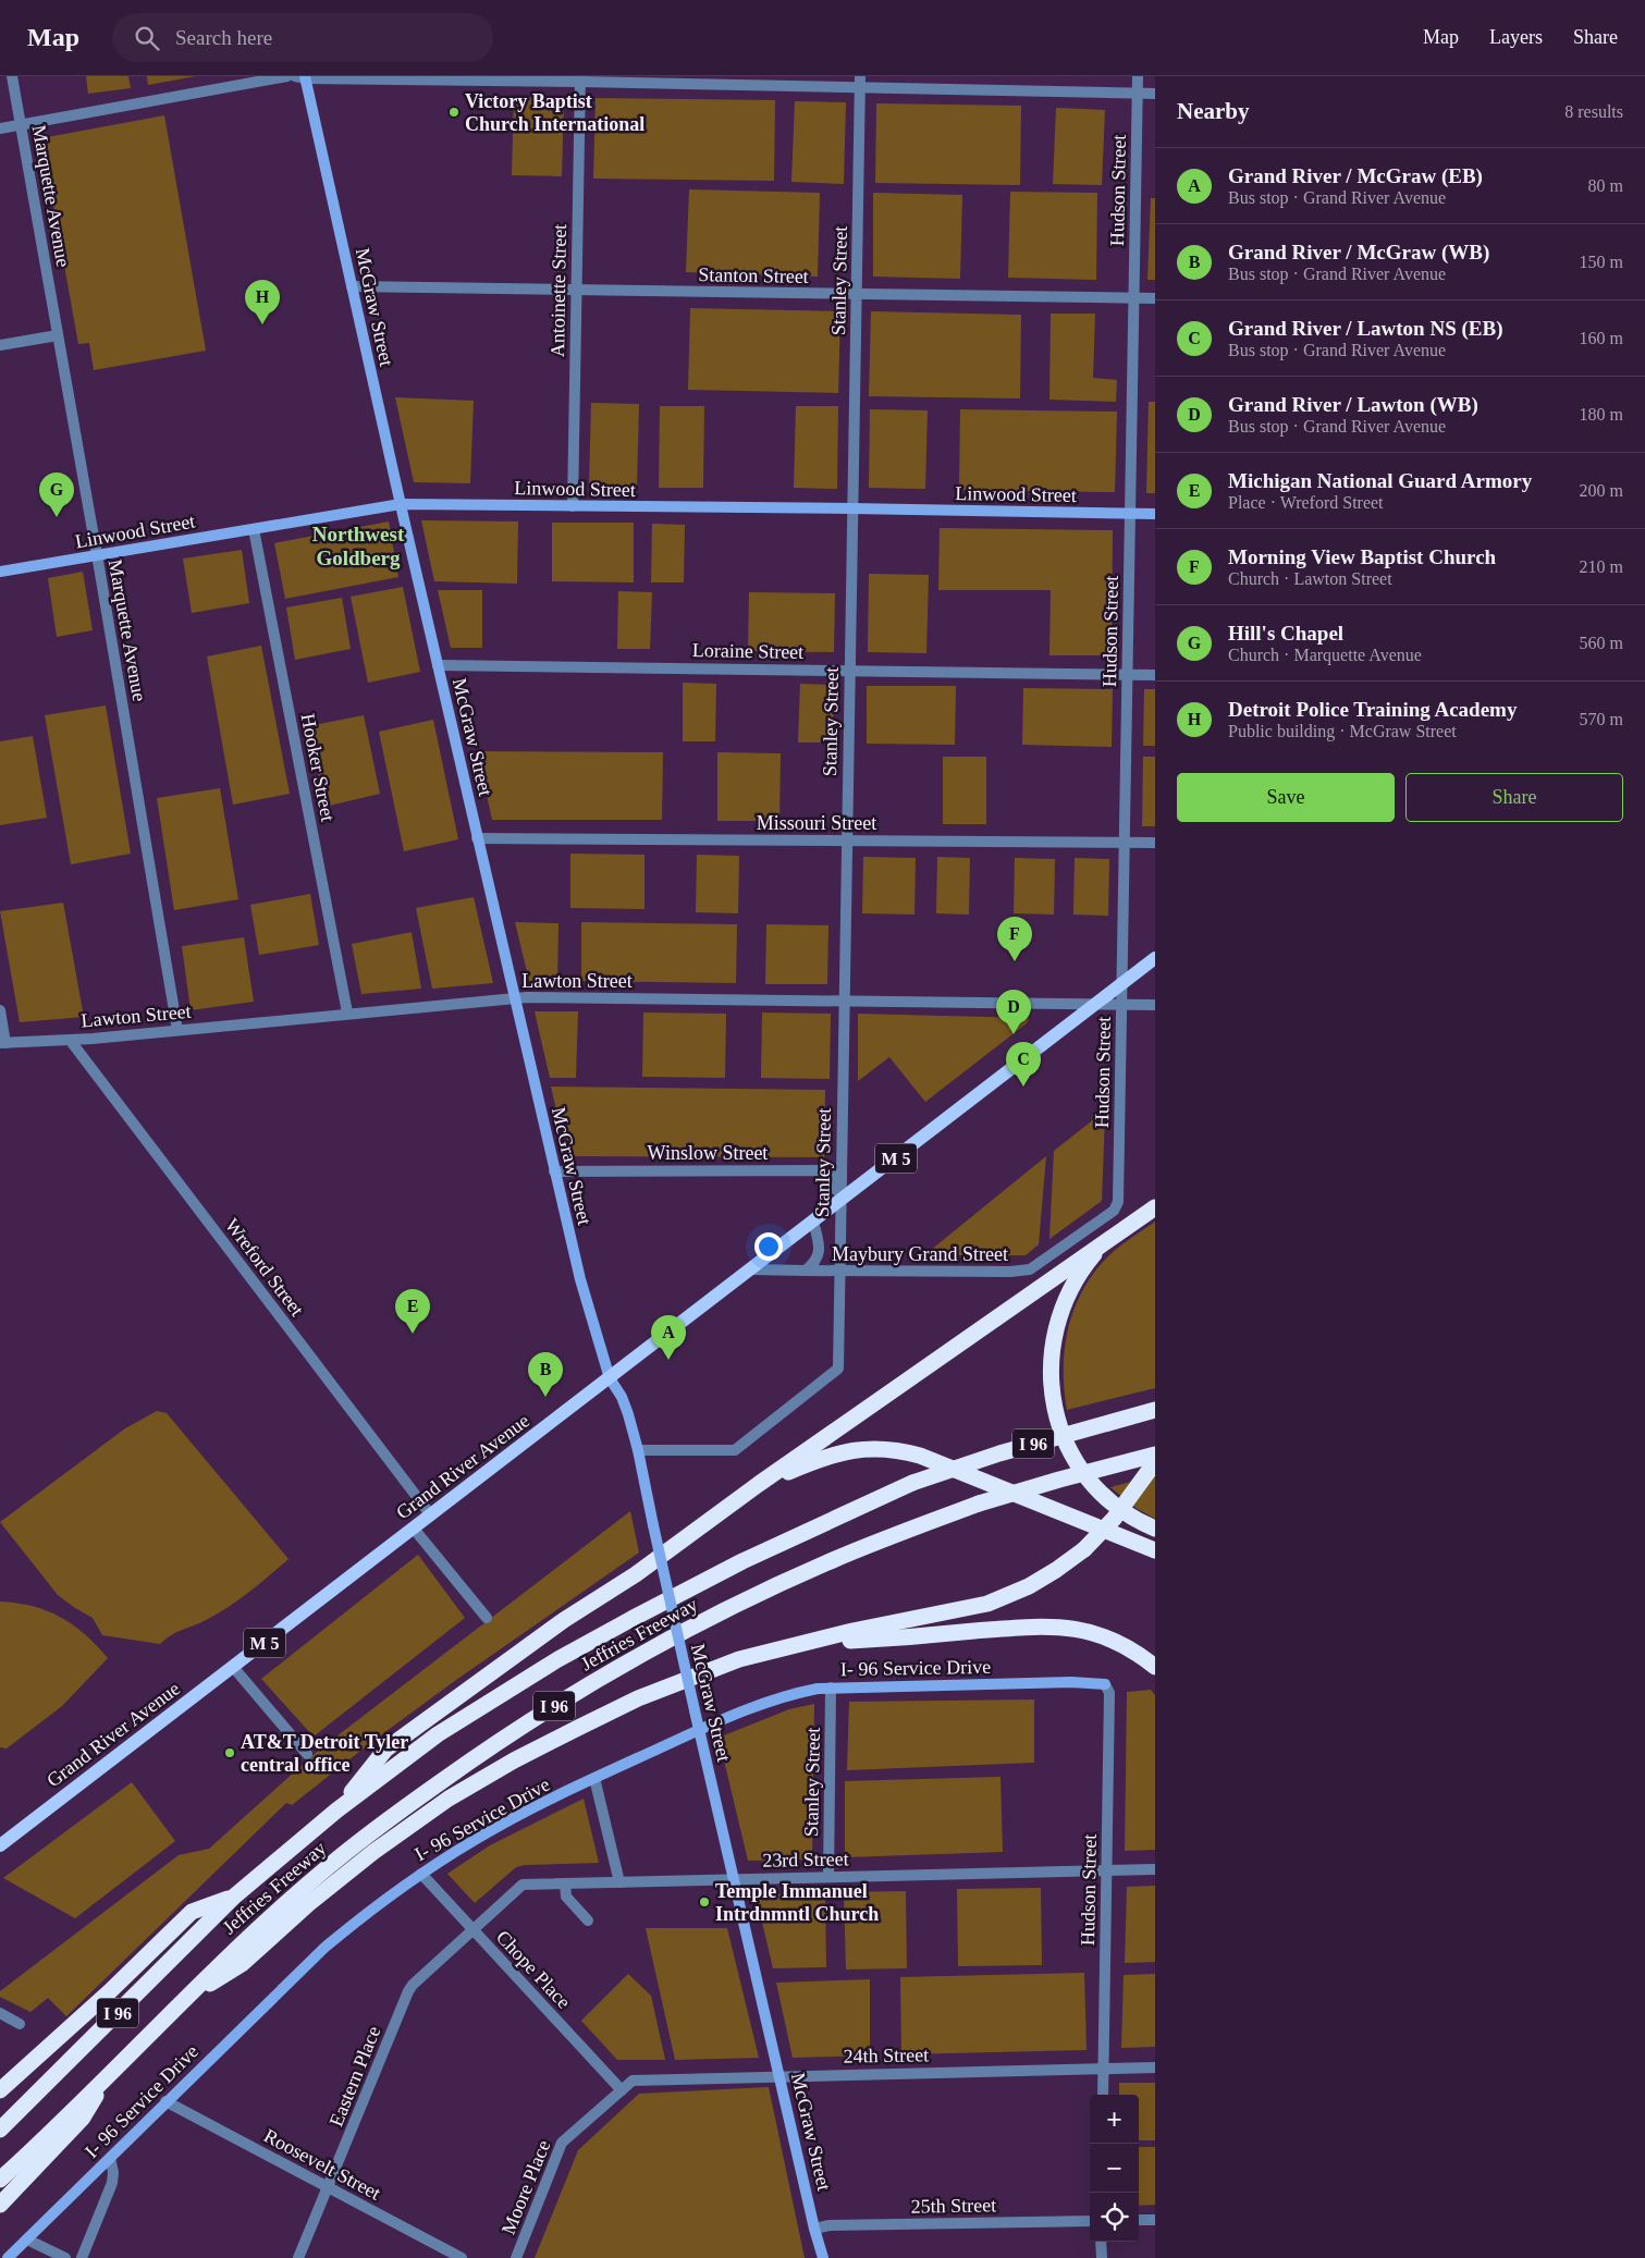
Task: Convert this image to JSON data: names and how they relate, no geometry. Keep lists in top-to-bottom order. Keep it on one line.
{"streets":{"highway":["I 96","Jeffries Freeway"],"main road":["M 5","Grand River Avenue"],"street":["Hudson Street","Marquette Avenue","Stanton Street","Stanley Street","Antoinette Street","McGraw Street","Linwood Street","Loraine Street","Hooker Street","Missouri Street","Lawton Street","Winslow Street","Maybury Grand Street","Wreford Street","I- 96 Service Drive","23rd Street","Chope Place","24th Street","Eastern Place","Roosevelt Street","Moore Place","25th Street"]},"crossings":[["Hudson Street","Stanton Street"],["Hudson Street","Linwood Street"],["Hudson Street","Loraine Street"],["Hudson Street","Missouri Street"],["Hudson Street","Lawton Street"],["Hudson Street","Maybury Grand Street"],["Hudson Street","Grand River Avenue"],["Hudson Street","I- 96 Service Drive"],["Hudson Street","23rd Street"],["Hudson Street","24th Street"],["Marquette Avenue","Linwood Street"],["Marquette Avenue","Lawton Street"],["Stanton Street","Stanley Street"],["Stanton Street","Antoinette Street"],["Stanton Street","McGraw Street"],["Stanley Street","McGraw Street"],["Stanley Street","Linwood Street"],["Stanley Street","Loraine Street"],["Stanley Street","Missouri Street"],["Stanley Street","Lawton Street"],["Stanley Street","Winslow Street"],["Stanley Street","Maybury Grand Street"],["Stanley Street","Grand River Avenue"],["Stanley Street","I- 96 Service Drive"],["Stanley Street","23rd Street"],["Antoinette Street","Linwood Street"],["McGraw Street","Linwood Street"],["McGraw Street","Loraine Street"],["McGraw Street","Missouri Street"],["McGraw Street","Lawton Street"],["McGraw Street","Winslow Street"],["McGraw Street","Grand River Avenue"],["McGraw Street","I- 96 Service Drive"],["McGraw Street","23rd Street"],["McGraw Street","24th Street"],["McGraw Street","25th Street"],["Linwood Street","Hooker Street"],["Hooker Street","Lawton Street"],["Lawton Street","Wreford Street"],["Lawton Street","Grand River Avenue"],["Winslow Street","Grand River Avenue"],["Maybury Grand Street","Grand River Avenue"],["Wreford Street","Grand River Avenue"],["I- 96 Service Drive","Chope Place"],["I- 96 Service Drive","Roosevelt Street"],["23rd Street","Chope Place"],["23rd Street","Eastern Place"],["Chope Place","24th Street"],["Chope Place","Eastern Place"],["Chope Place","Moore Place"],["24th Street","Moore Place"],["Eastern Place","Roosevelt Street"]],"districts":["Northwest Goldberg"],"places":["Victory Baptist Church International","AT&T Detroit Tyler central office","Temple Immanuel Intrdnmntl Church"],"page":{"header":"Map","search":"Search here","nav":["Map","Layers","Share"],"heading":["Nearby","8 results"],"list":[{"mark":"A","name":"Grand River / McGraw (EB)","note":"Bus stop · Grand River Avenue","value":"80 m"},{"mark":"B","name":"Grand River / McGraw (WB)","note":"Bus stop · Grand River Avenue","value":"150 m"},{"mark":"C","name":"Grand River / Lawton NS (EB)","note":"Bus stop · Grand River Avenue","value":"160 m"},{"mark":"D","name":"Grand River / Lawton (WB)","note":"Bus stop · Grand River Avenue","value":"180 m"},{"mark":"E","name":"Michigan National Guard Armory","note":"Place · Wreford Street","value":"200 m"},{"mark":"F","name":"Morning View Baptist Church","note":"Church · Lawton Street","value":"210 m"},{"mark":"G","name":"Hill's Chapel","note":"Church · Marquette Avenue","value":"560 m"},{"mark":"H","name":"Detroit Police Training Academy","note":"Public building · McGraw Street","value":"570 m"}],"pins":["H","G","F","D","C","E","A","B"],"buttons":["Save","Share"],"map_buttons":["+","−"]}}
